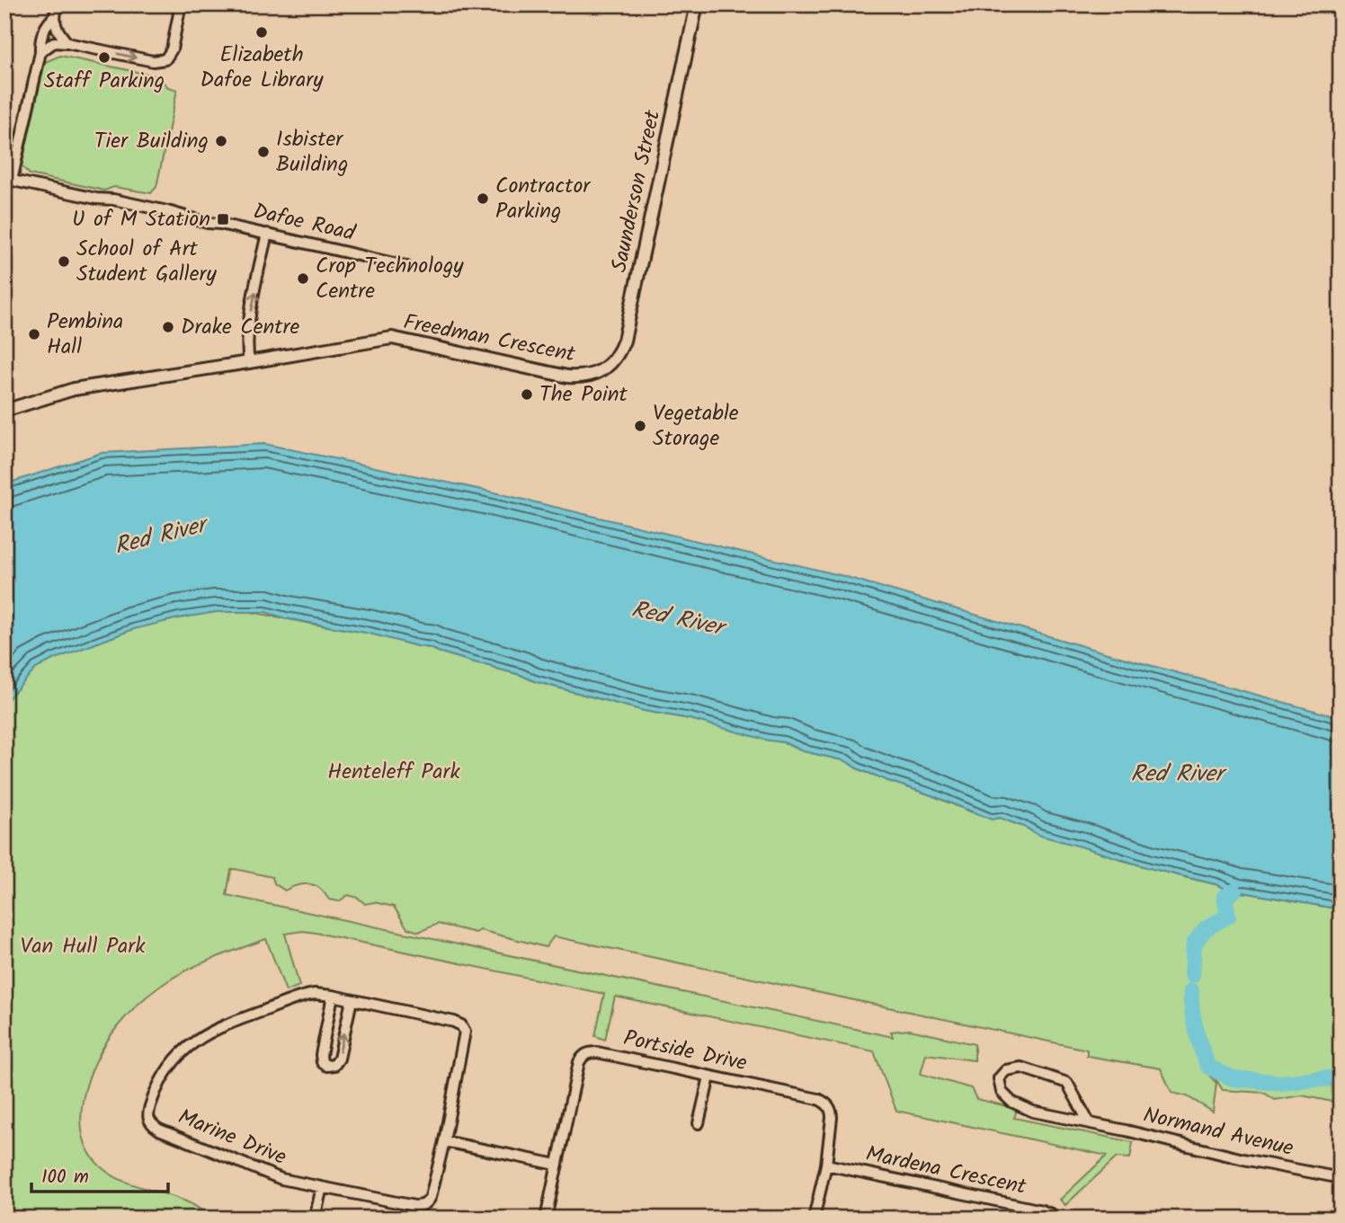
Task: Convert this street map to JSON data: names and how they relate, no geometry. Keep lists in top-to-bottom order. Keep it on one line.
{"streets":{"street":["Saunderson Street","Dafoe Road","Freedman Crescent","Portside Drive","Normand Avenue","Marine Drive","Mardena Crescent"]},"crossings":[["Saunderson Street","Freedman Crescent"],["Portside Drive","Mardena Crescent"]],"water":["Red River"],"parks":["Henteleff Park","Van Hull Park"],"places":{"other":["Elizabeth Dafoe Library","Staff Parking","Tier Building","Isbister Building","Contractor Parking","School of Art Student Gallery","Crop Technology Centre","Drake Centre","Pembina Hall","The Point","Vegetable Storage"],"transit":["U of M Station"]},"scale_bar":"100 m"}
